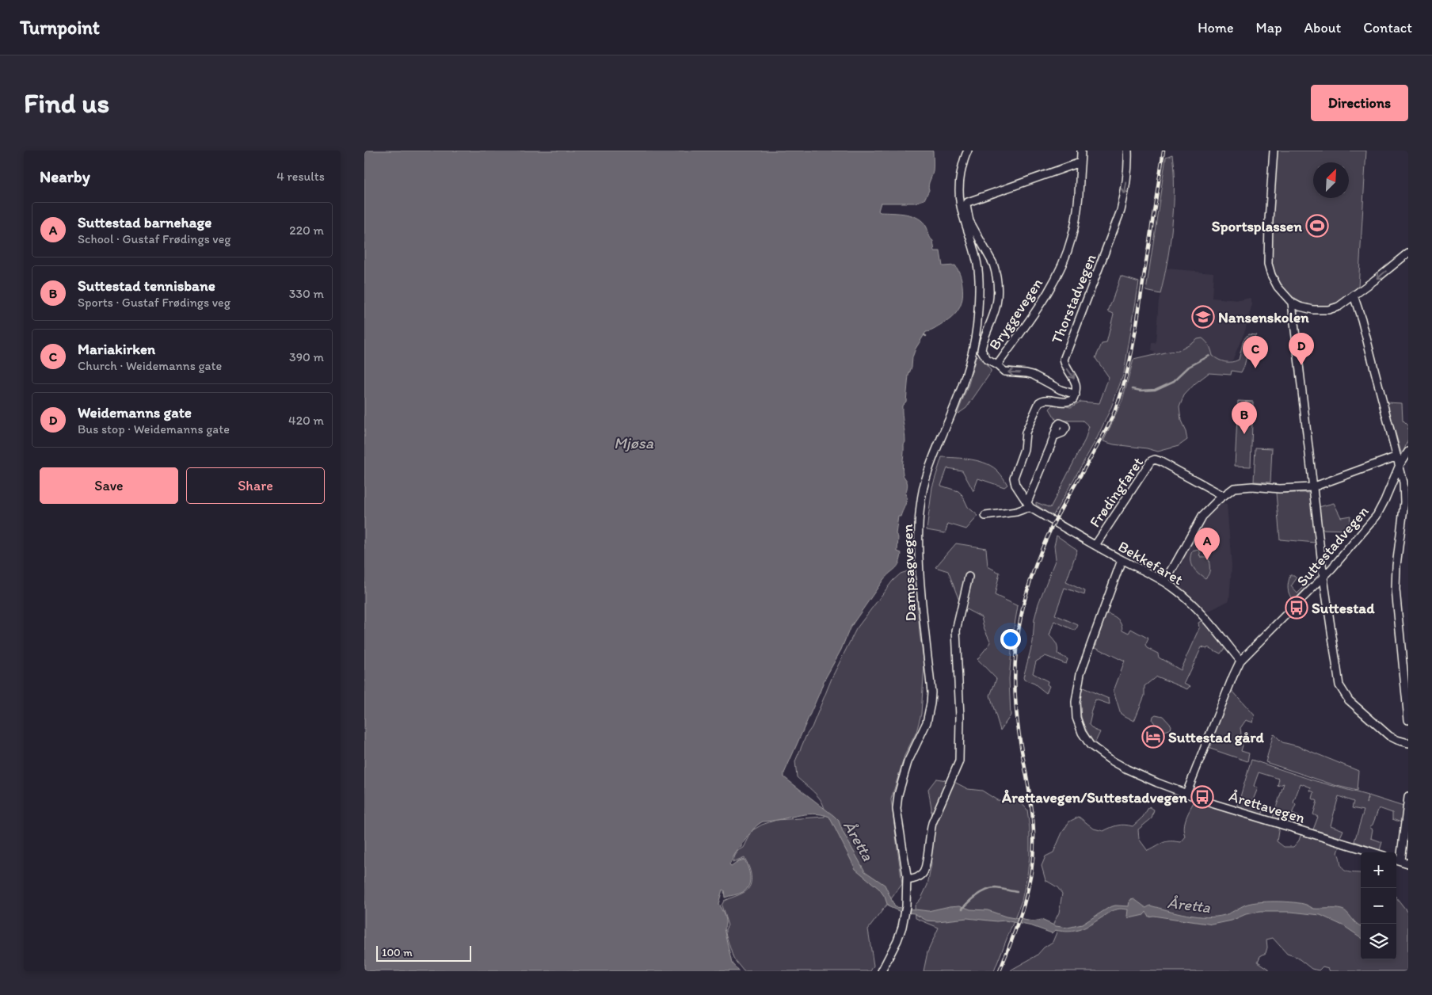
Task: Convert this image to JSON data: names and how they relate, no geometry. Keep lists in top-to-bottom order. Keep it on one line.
{"streets":{"street":["Thorstadvegen","Bryggevegen","Frødingfaret","Suttestadvegen","Bekkefaret","Dampsagvegen","Årettavegen"]},"crossings":[["Thorstadvegen","Bekkefaret"],["Frødingfaret","Bekkefaret"],["Suttestadvegen","Bekkefaret"],["Suttestadvegen","Årettavegen"],["Bekkefaret","Årettavegen"]],"one_way":["Thorstadvegen"],"water":["Mjøsa","Åretta"],"places":{"sports":["Sportsplassen"],"school or university":["Nansenskolen"],"bus stop":["Suttestad","Årettavegen/Suttestadvegen"],"hotel":["Suttestad gård"]},"scale_bar":"100 m","north":"top right","page":{"header":"Turnpoint","nav":["Home","Map","About","Contact"],"buttons":["Directions",["Save","Share"]],"title":"Find us","heading":["Nearby","4 results"],"list":[{"mark":"A","name":"Suttestad barnehage","note":"School · Gustaf Frødings veg","value":"220 m"},{"mark":"B","name":"Suttestad tennisbane","note":"Sports · Gustaf Frødings veg","value":"330 m"},{"mark":"C","name":"Mariakirken","note":"Church · Weidemanns gate","value":"390 m"},{"mark":"D","name":"Weidemanns gate","note":"Bus stop · Weidemanns gate","value":"420 m"}],"pins":["D","C","B","A"],"map_buttons":["+","−"],"scale":"100 m"}}
